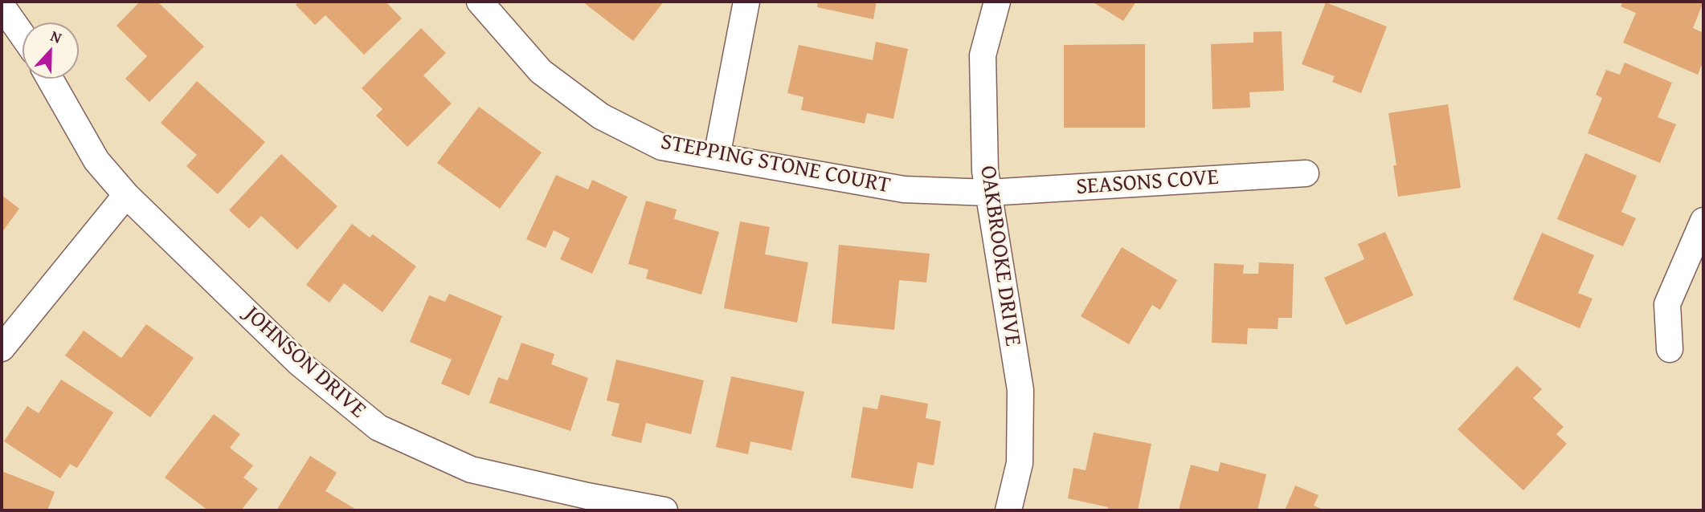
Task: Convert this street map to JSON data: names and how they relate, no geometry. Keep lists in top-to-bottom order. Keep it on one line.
{"streets":{"street":["STEPPING STONE COURT","SEASONS COVE","OAKBROOKE DRIVE","JOHNSON DRIVE"]},"crossings":[["STEPPING STONE COURT","SEASONS COVE"],["STEPPING STONE COURT","OAKBROOKE DRIVE"],["SEASONS COVE","OAKBROOKE DRIVE"]],"north":"top"}
